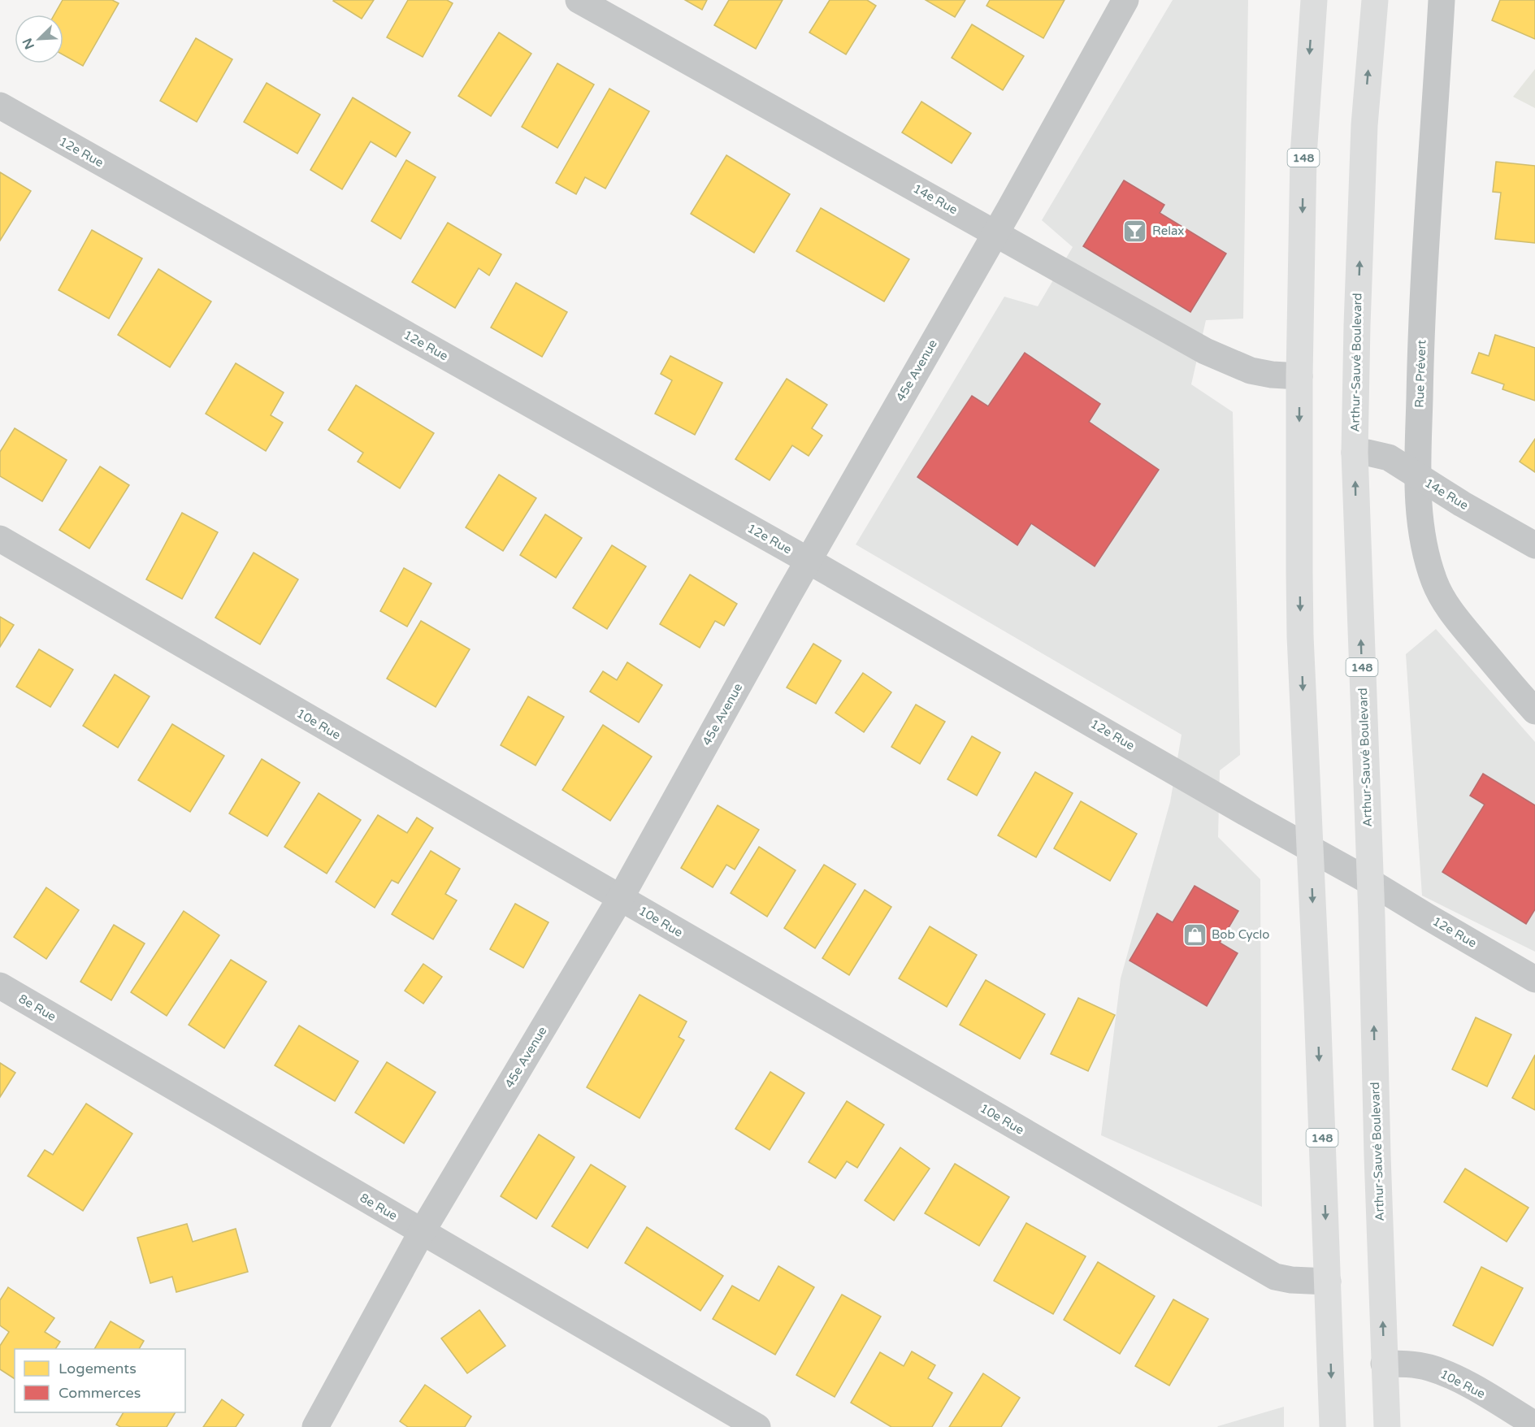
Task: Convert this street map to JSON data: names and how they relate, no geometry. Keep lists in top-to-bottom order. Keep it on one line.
{"streets":{"main road":["148","Arthur-Sauvé Boulevard"],"street":["12e Rue","14e Rue","45e Avenue","Rue Prévert","10e Rue","8e Rue"]},"crossings":[["12e Rue","148"],["12e Rue","Arthur-Sauvé Boulevard"],["12e Rue","45e Avenue"],["148","14e Rue"],["148","10e Rue"],["14e Rue","Arthur-Sauvé Boulevard"],["14e Rue","45e Avenue"],["14e Rue","Rue Prévert"],["Arthur-Sauvé Boulevard","10e Rue"],["45e Avenue","10e Rue"],["45e Avenue","8e Rue"]],"places":{"bar":["Relax"],"shop":["Bob Cyclo"]},"legend":["Logements","Commerces"],"north":"bottom left"}
